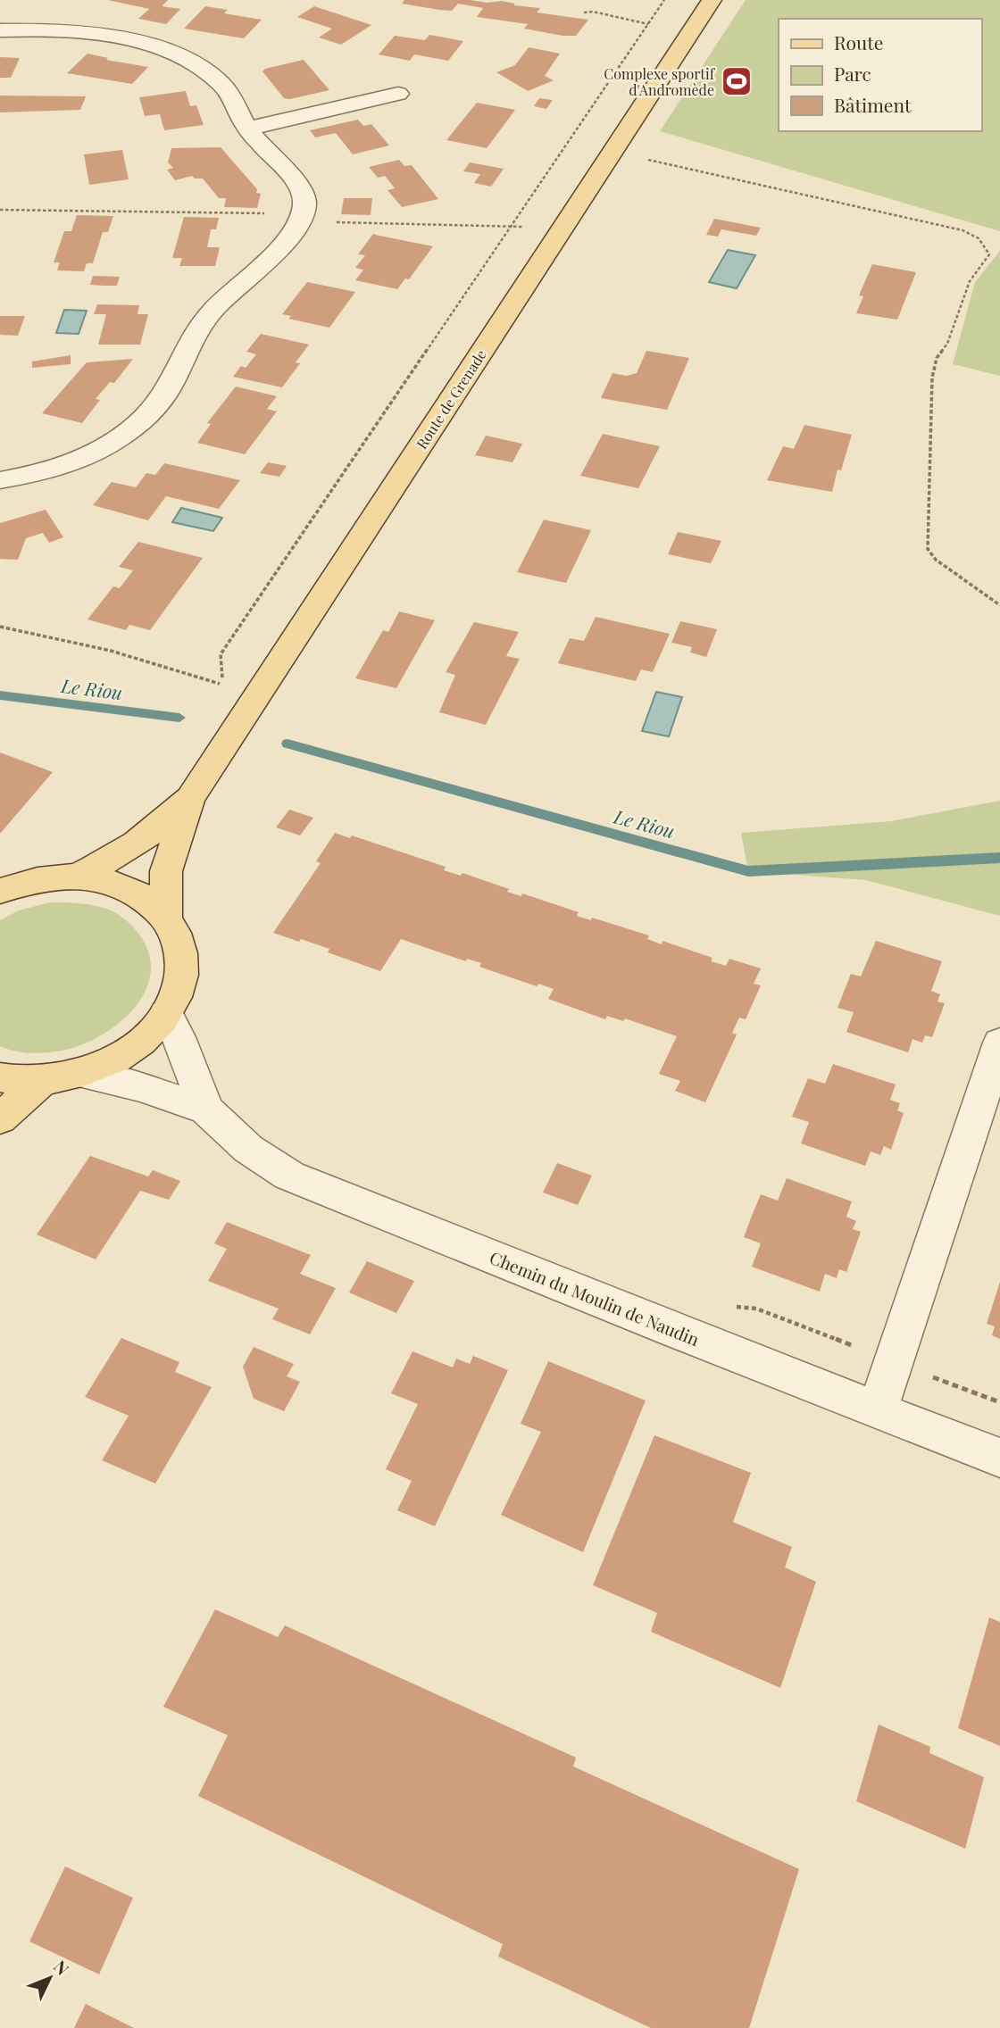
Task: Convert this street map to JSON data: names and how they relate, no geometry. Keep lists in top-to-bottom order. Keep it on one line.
{"streets":{"main road":["Route de Grenade"],"street":["Chemin du Moulin de Naudin"]},"water":["Le Riou"],"places":{"sports":["Complexe sportif d'Andromède"]},"legend":["Route","Parc","Bâtiment"],"north":"top right"}
